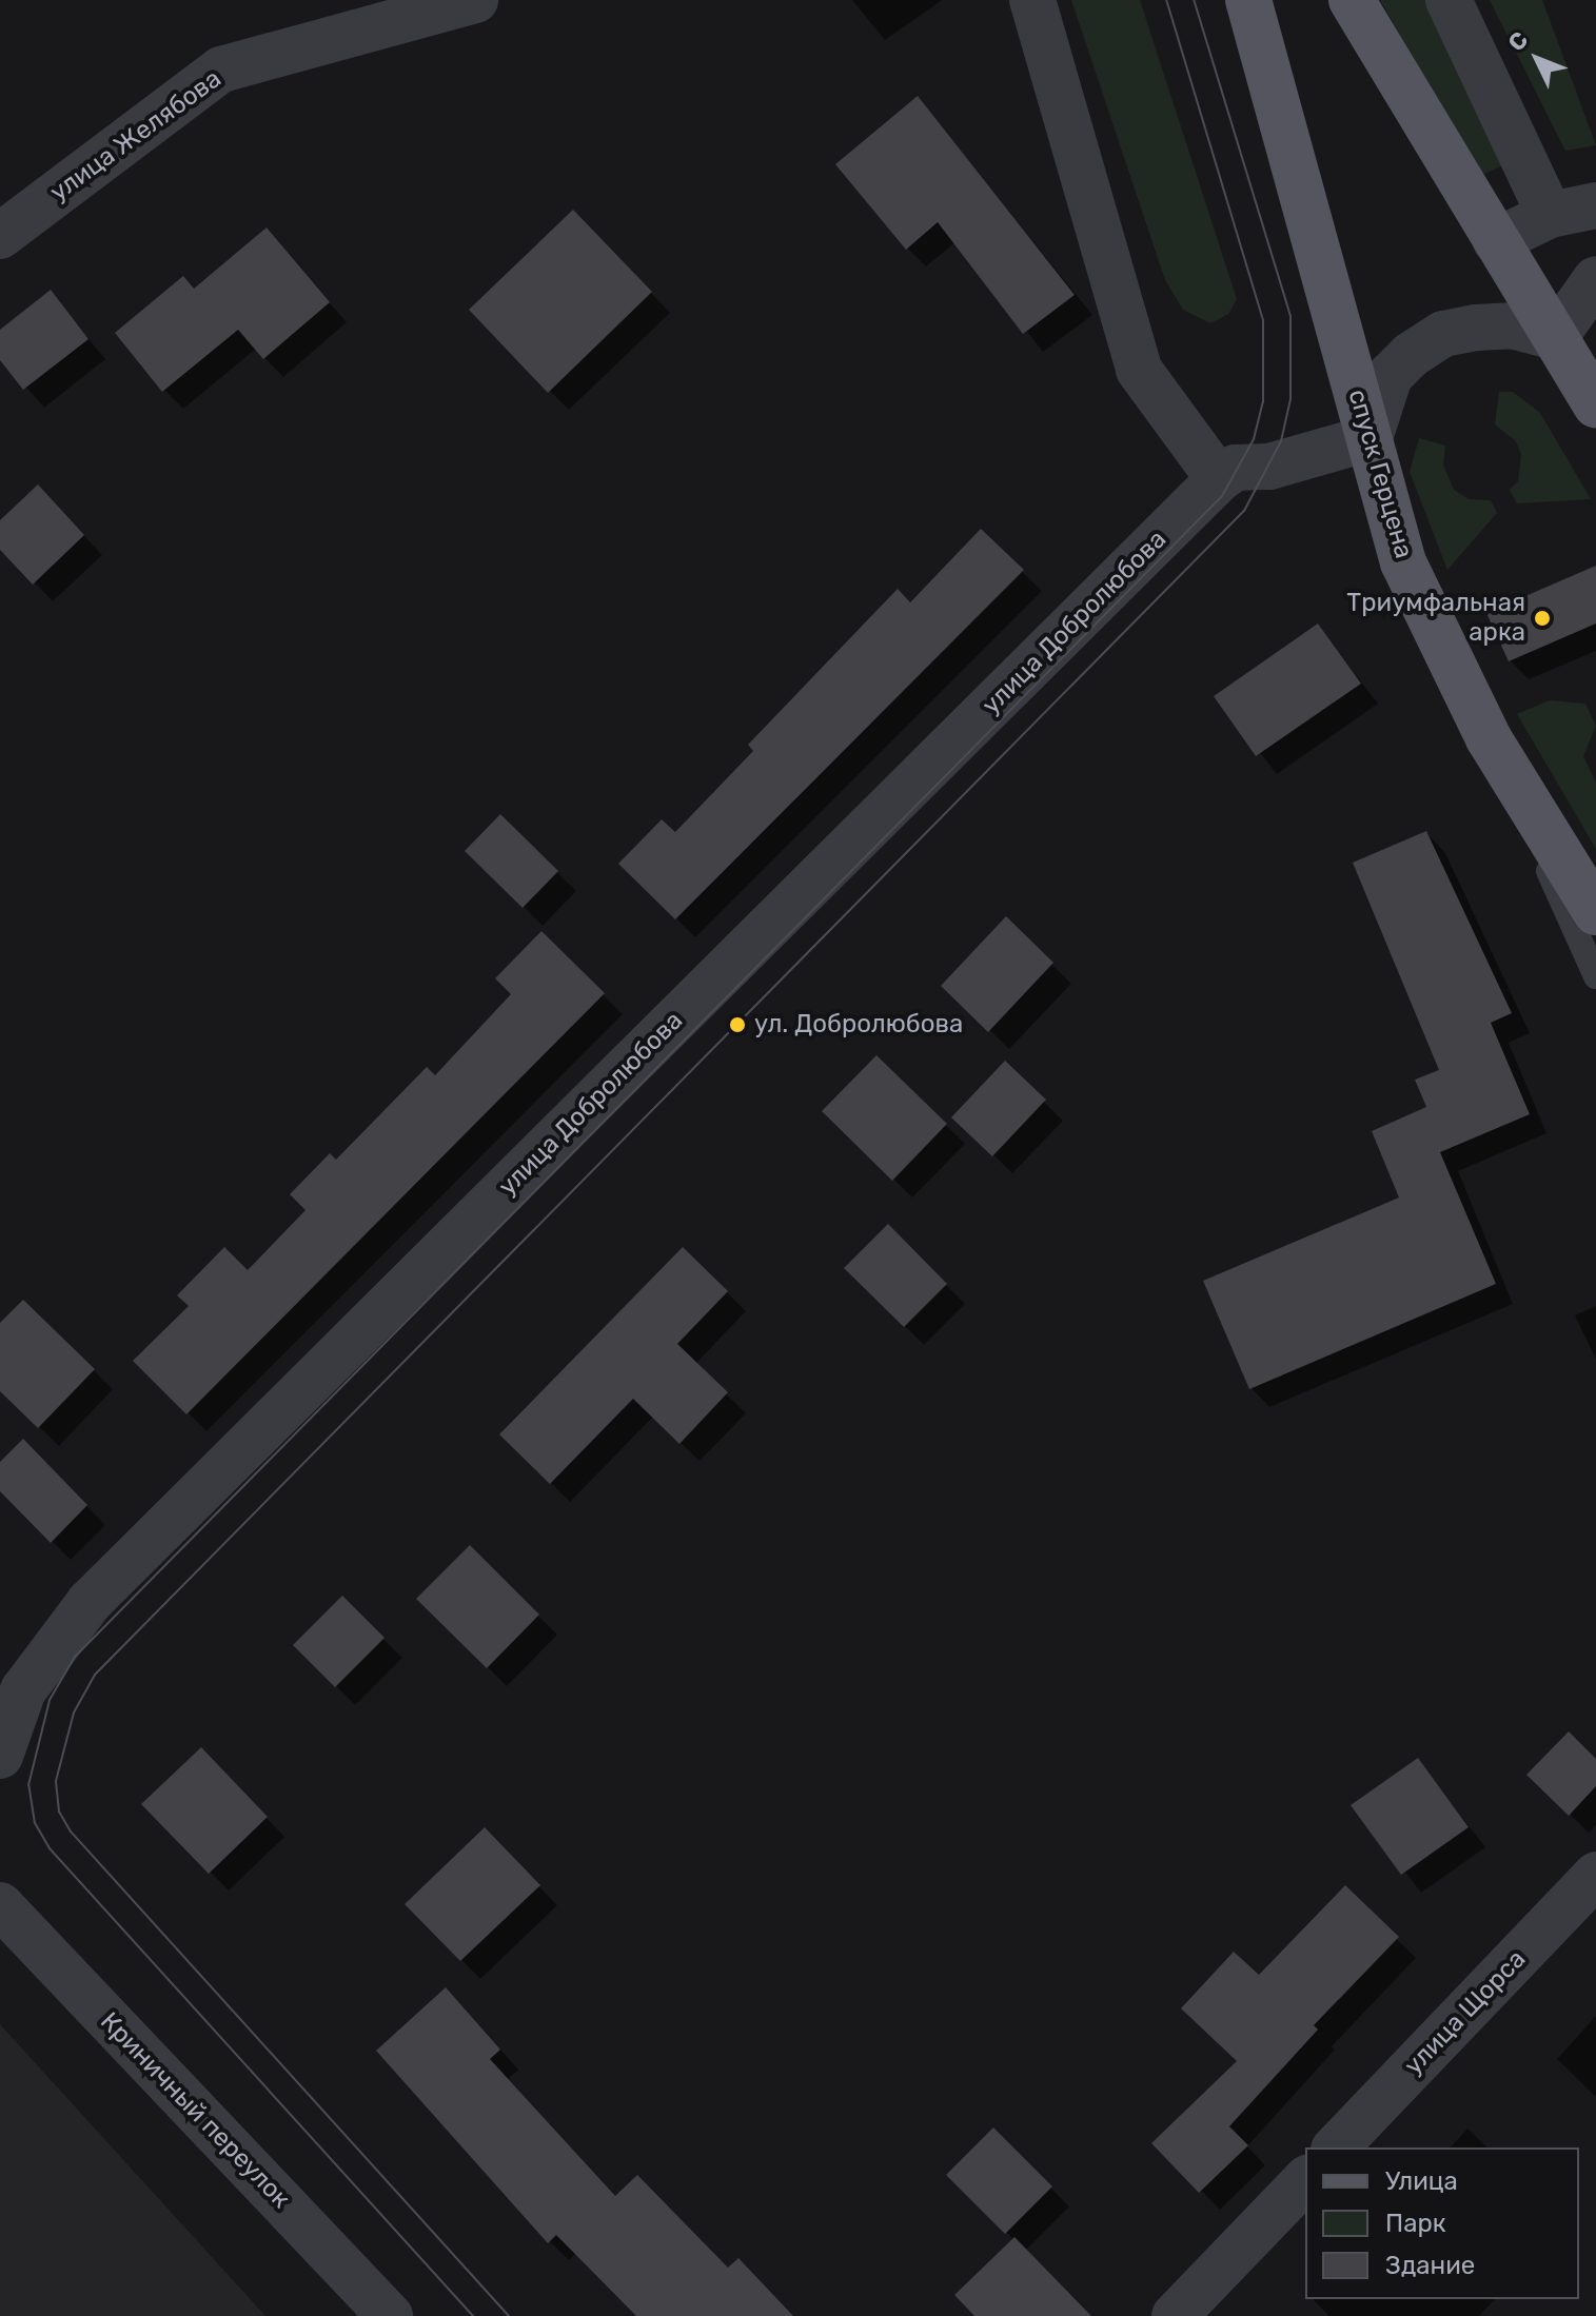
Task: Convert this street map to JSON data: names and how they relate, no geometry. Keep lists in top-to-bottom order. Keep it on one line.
{"streets":{"main road":["спуск Герцена"],"street":["улица Желябова","улица Добролюбова","улица Щорса","Криничный переулок"]},"places":["Триумфальная арка","ул. Добролюбова"],"legend":["Улица","Парк","Здание"],"north":"top left"}
